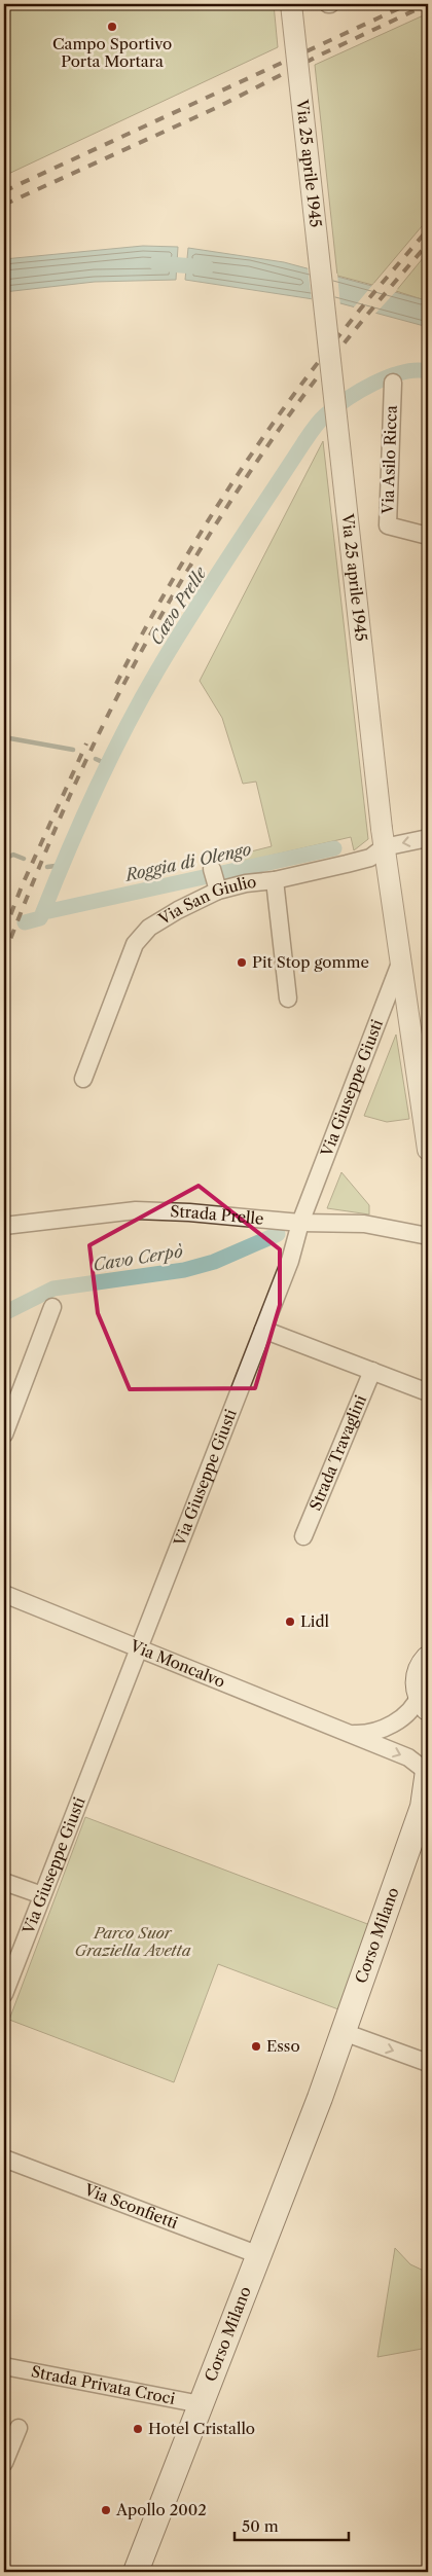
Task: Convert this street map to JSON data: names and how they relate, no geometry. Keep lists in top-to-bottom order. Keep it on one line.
{"streets":{"main road":["Corso Milano"],"street":["Via 25 aprile 1945","Via Asilo Ricca","Via San Giulio","Via Giuseppe Giusti","Strada Prelle","Strada Travaglini","Via Moncalvo","Via Sconfietti","Strada Privata Croci"]},"crossings":[["Via 25 aprile 1945","Via San Giulio"],["Via 25 aprile 1945","Via Giuseppe Giusti"],["Via Giuseppe Giusti","Strada Prelle"],["Via Giuseppe Giusti","Via Moncalvo"],["Corso Milano","Via Sconfietti"],["Corso Milano","Strada Privata Croci"]],"water":["Cavo Prelle","Roggia di Olengo","Cavo Cerpò"],"parks":["Parco Suor Graziella Avetta"],"places":["Campo Sportivo Porta Mortara","Pit Stop gomme","Lidl","Esso","Hotel Cristallo","Apollo 2002"],"scale_bar":"50 m"}
